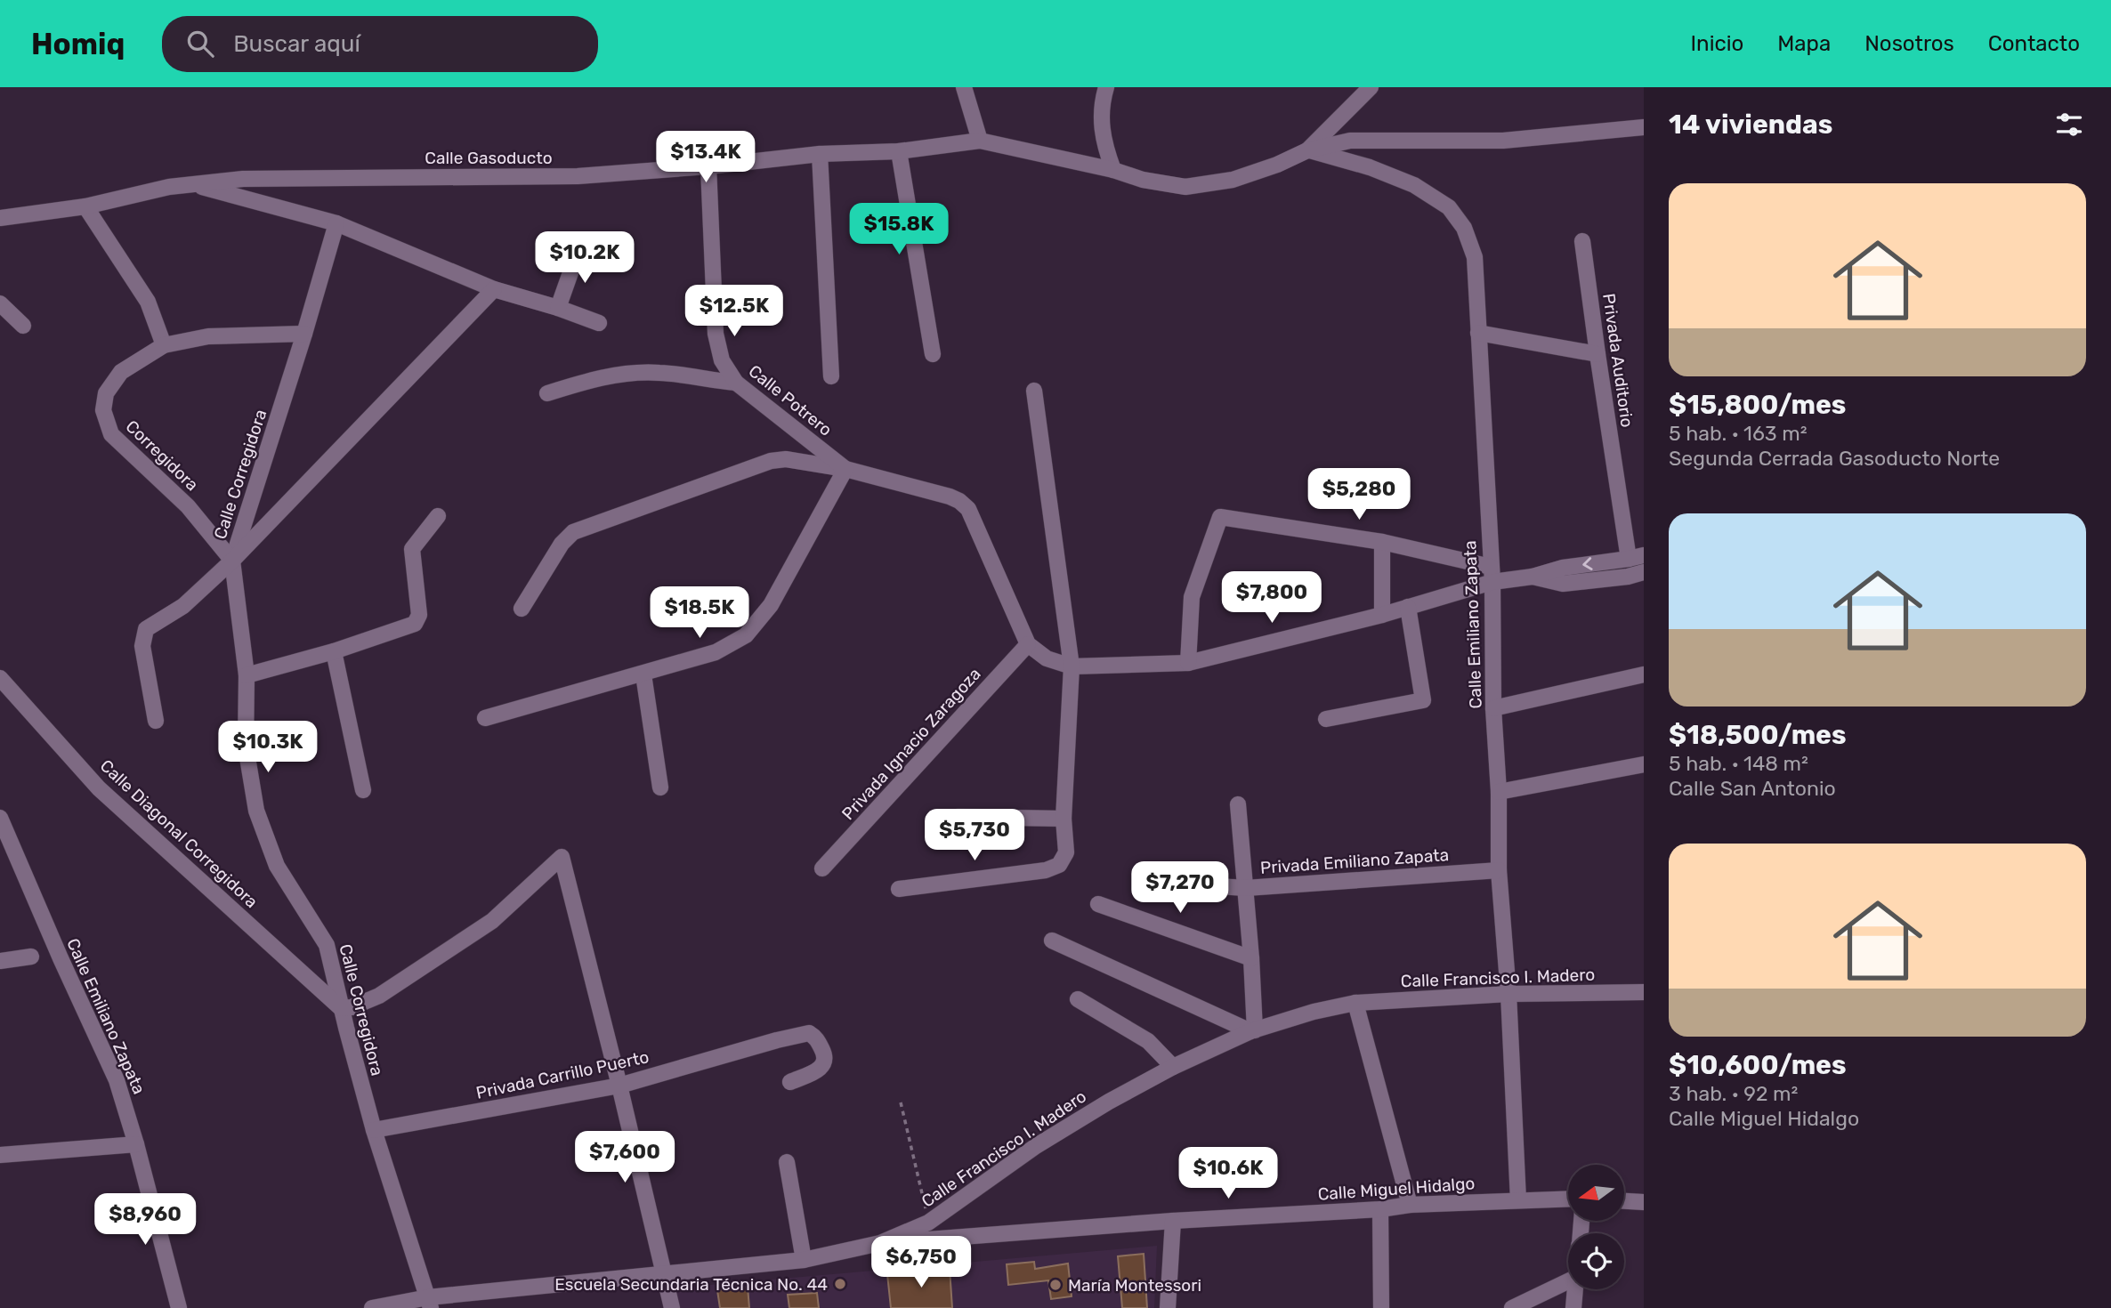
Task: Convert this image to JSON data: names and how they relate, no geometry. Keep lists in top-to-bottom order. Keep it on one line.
{"streets":{"street":["Calle Gasoducto","Privada Auditorio","Calle Potrero","Corregidora","Calle Corregidora","Calle Emiliano Zapata","Privada Ignacio Zaragoza","Calle Diagonal Corregidora","Privada Emiliano Zapata","Calle Francisco I. Madero","Privada Carrillo Puerto","Calle Miguel Hidalgo"]},"crossings":[["Calle Gasoducto","Calle Potrero"],["Calle Gasoducto","Calle Emiliano Zapata"],["Corregidora","Calle Corregidora"],["Calle Corregidora","Calle Diagonal Corregidora"],["Calle Corregidora","Calle Francisco I. Madero"],["Calle Corregidora","Privada Carrillo Puerto"],["Calle Emiliano Zapata","Privada Emiliano Zapata"],["Calle Emiliano Zapata","Calle Francisco I. Madero"],["Calle Emiliano Zapata","Calle Miguel Hidalgo"],["Calle Francisco I. Madero","Calle Miguel Hidalgo"]],"places":["Escuela Secundaria Técnica No. 44","María Montessori"],"north":"left","page":{"header":"Homiq","search":"Buscar aquí","nav":["Inicio","Mapa","Nosotros","Contacto"],"heading":"14 viviendas","price":["$13.4K","$15.8K","$10.2K","$12.5K","$5,280","$7,800","$18.5K","$10.3K","$5,730","$7,270","$7,600","$10.6K","$8,960","$6,750"],"list":[{"name":"$15,800/mes","note":"5 hab. · 163 m² · Segunda Cerrada Gasoducto Norte"},{"name":"$18,500/mes","note":"5 hab. · 148 m² · Calle San Antonio"},{"name":"$10,600/mes","note":"3 hab. · 92 m² · Calle Miguel Hidalgo"}]}}
